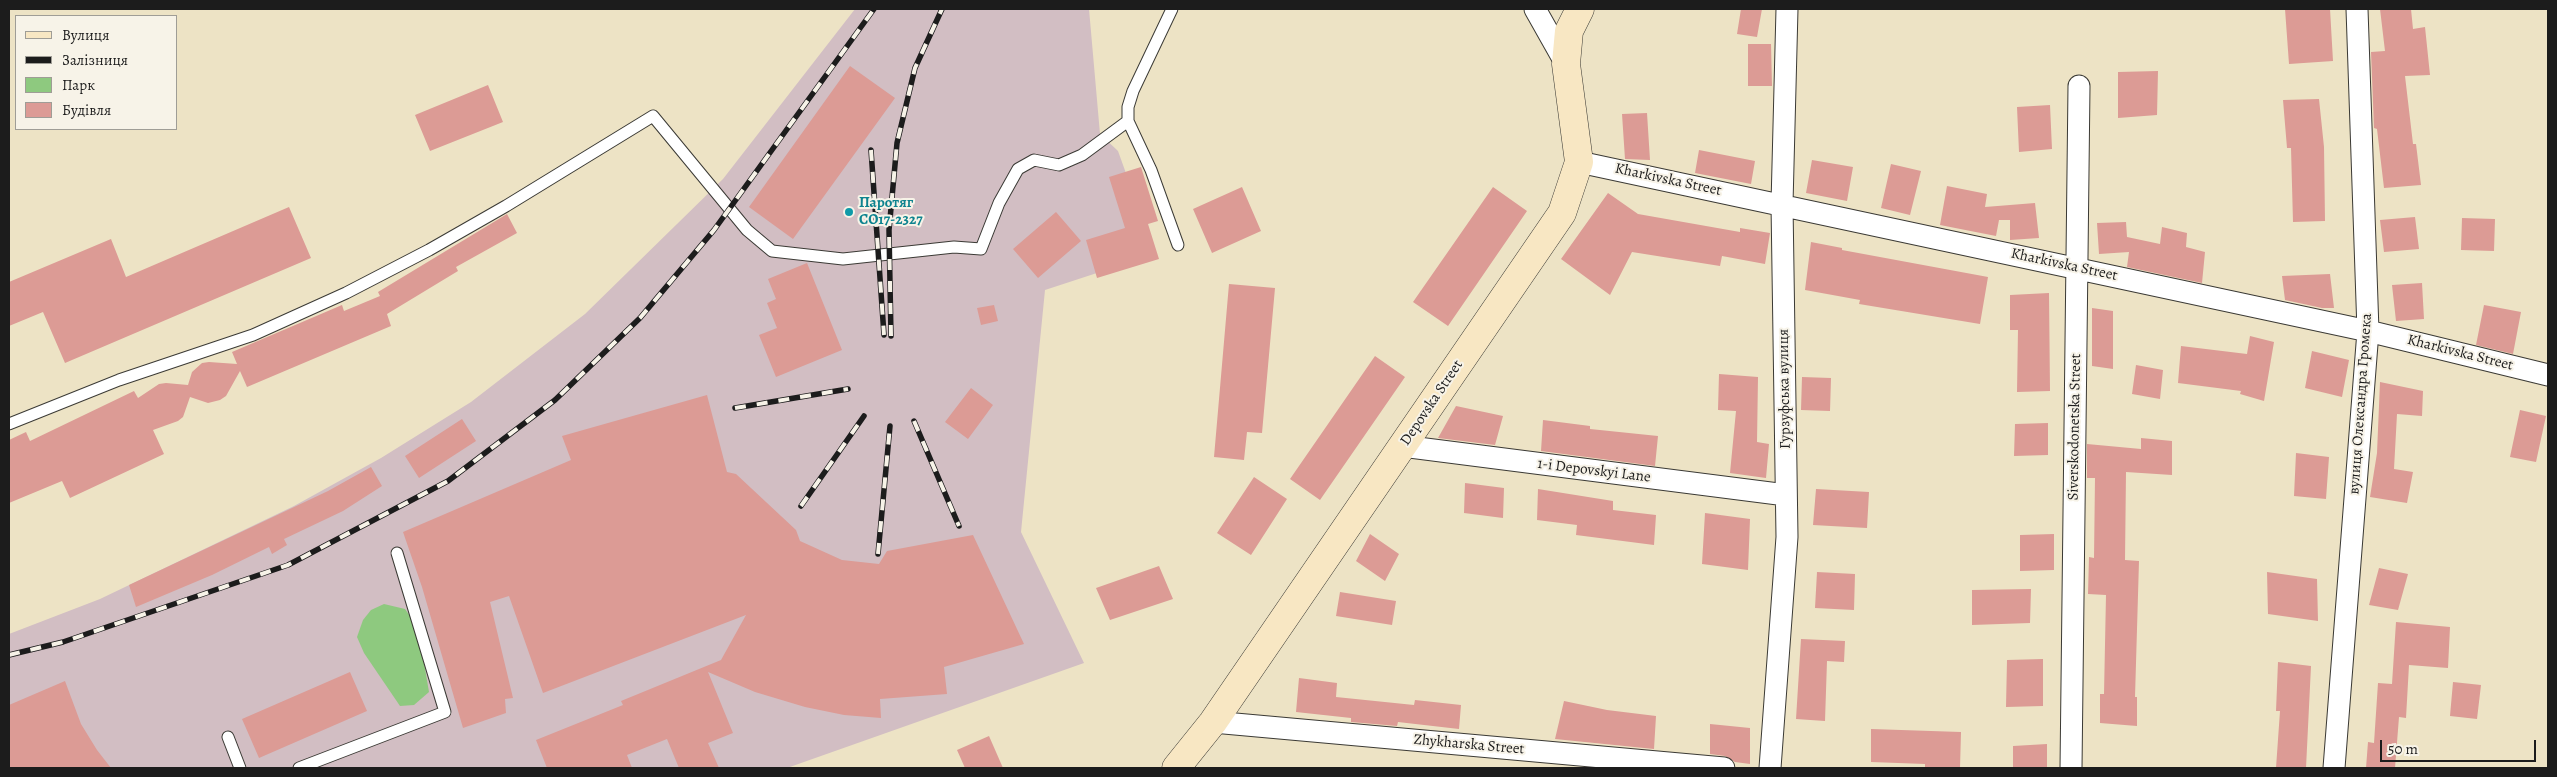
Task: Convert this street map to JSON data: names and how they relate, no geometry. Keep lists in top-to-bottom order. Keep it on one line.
{"streets":{"main road":["Depovska Street"],"street":["Kharkivska Street","Гурзуфська вулиця","вулиця Олександра Громека","Siverskodonetska Street","1-i Depovskyi Lane","Zhykharska Street"]},"crossings":[["Kharkivska Street","Гурзуфська вулиця"],["Kharkivska Street","Depovska Street"],["Kharkivska Street","вулиця Олександра Громека"],["Kharkivska Street","Siverskodonetska Street"],["Гурзуфська вулиця","1-i Depovskyi Lane"],["Depovska Street","1-i Depovskyi Lane"],["Depovska Street","Zhykharska Street"]],"places":["Паротяг СО17-2327"],"legend":["Вулиця","Залізниця","Парк","Будівля"],"scale_bar":"50 m"}
